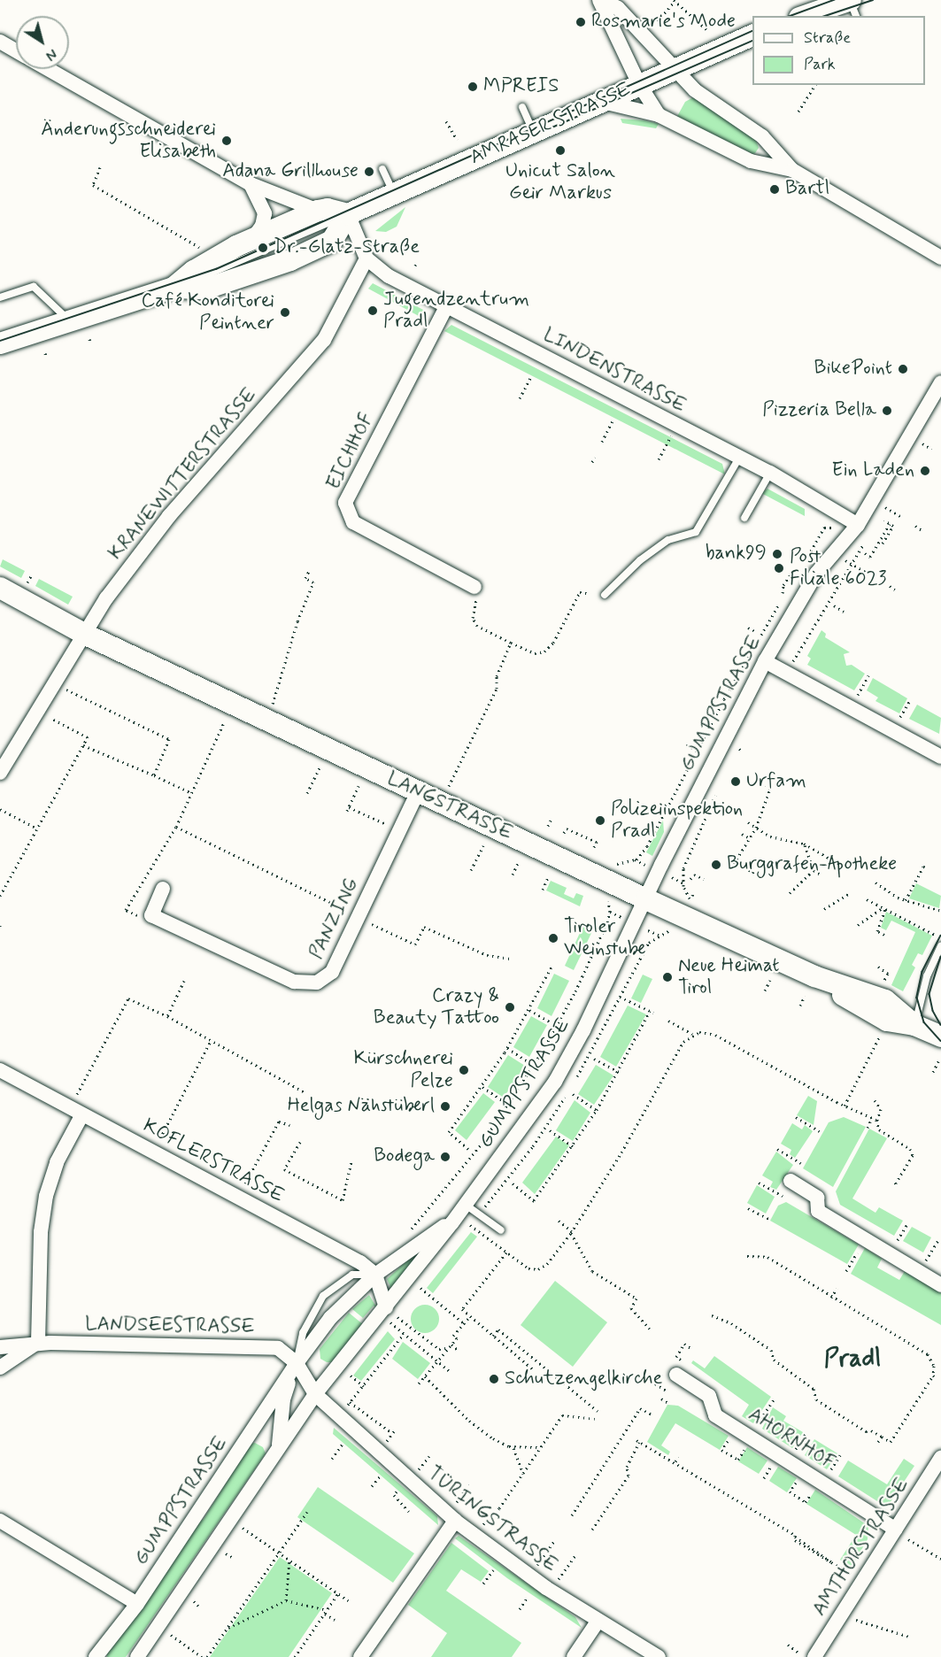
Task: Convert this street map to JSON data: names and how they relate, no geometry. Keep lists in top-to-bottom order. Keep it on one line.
{"streets":{"street":["AMRASER STRASSE","LINDENSTRASSE","EICHHOF","KRANEWITTERSTRASSE","GUMPPSTRASSE","LANGSTRASSE","PANZING","KOFLERSTRASSE","LANDSEESTRASSE","AHORNHOF","TÜRINGSTRASSE","AMTHORSTRASSE"]},"crossings":[["AMRASER STRASSE","LINDENSTRASSE"],["LINDENSTRASSE","EICHHOF"],["LINDENSTRASSE","KRANEWITTERSTRASSE"],["LINDENSTRASSE","GUMPPSTRASSE"],["KRANEWITTERSTRASSE","LANGSTRASSE"],["GUMPPSTRASSE","LANGSTRASSE"],["GUMPPSTRASSE","KOFLERSTRASSE"],["GUMPPSTRASSE","LANDSEESTRASSE"],["GUMPPSTRASSE","TÜRINGSTRASSE"],["LANGSTRASSE","PANZING"],["AHORNHOF","AMTHORSTRASSE"]],"districts":["Pradl"],"places":["Rosmarie's Mode","MPREIS","Änderungsschneiderei Elisabeth","Unicut Salon Geir Markus","Adana Grillhouse","Bartl","Dr.-Glatz-Straße","Jugendzentrum Pradl","Café Konditorei Peintner","BikePoint","Pizzeria Bella","Ein Laden","bank99","Post Filiale 6023","Urfam","Polizeiinspektion Pradl","Burggrafen-Apotheke","Tiroler Weinstube","Neue Heimat Tirol","Crazy & Beauty Tattoo","Kürschnerei Pelze","Helgas Nähstüberl","Bodega","Schutzengelkirche"],"legend":["Straße","Park"],"north":"bottom right"}
